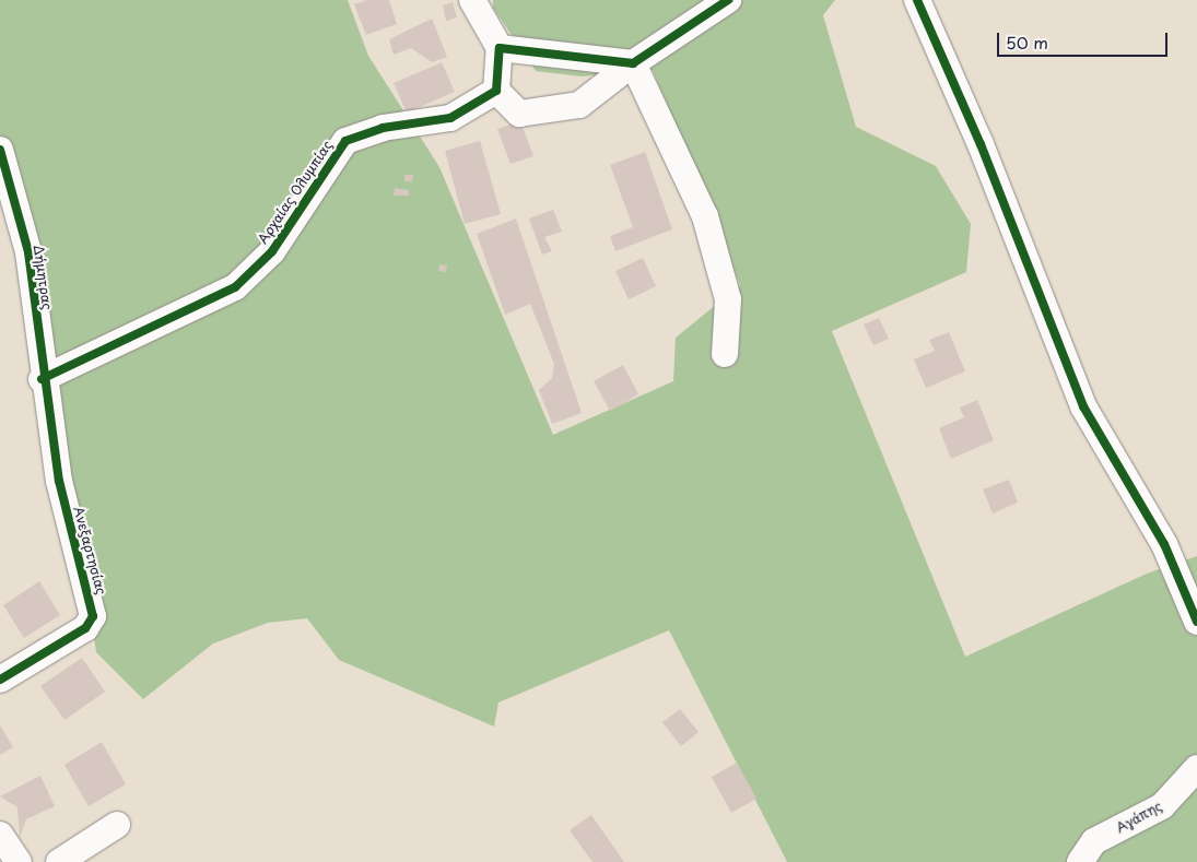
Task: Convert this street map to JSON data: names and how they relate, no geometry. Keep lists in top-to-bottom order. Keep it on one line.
{"streets":{"street":["Αρχαίας Ολυμπίας","Δήμητρας","Ανεξαρτησίας","Αγάπης"]},"crossings":[["Αρχαίας Ολυμπίας","Δήμητρας"],["Αρχαίας Ολυμπίας","Ανεξαρτησίας"],["Δήμητρας","Ανεξαρτησίας"]],"scale_bar":"50 m"}
